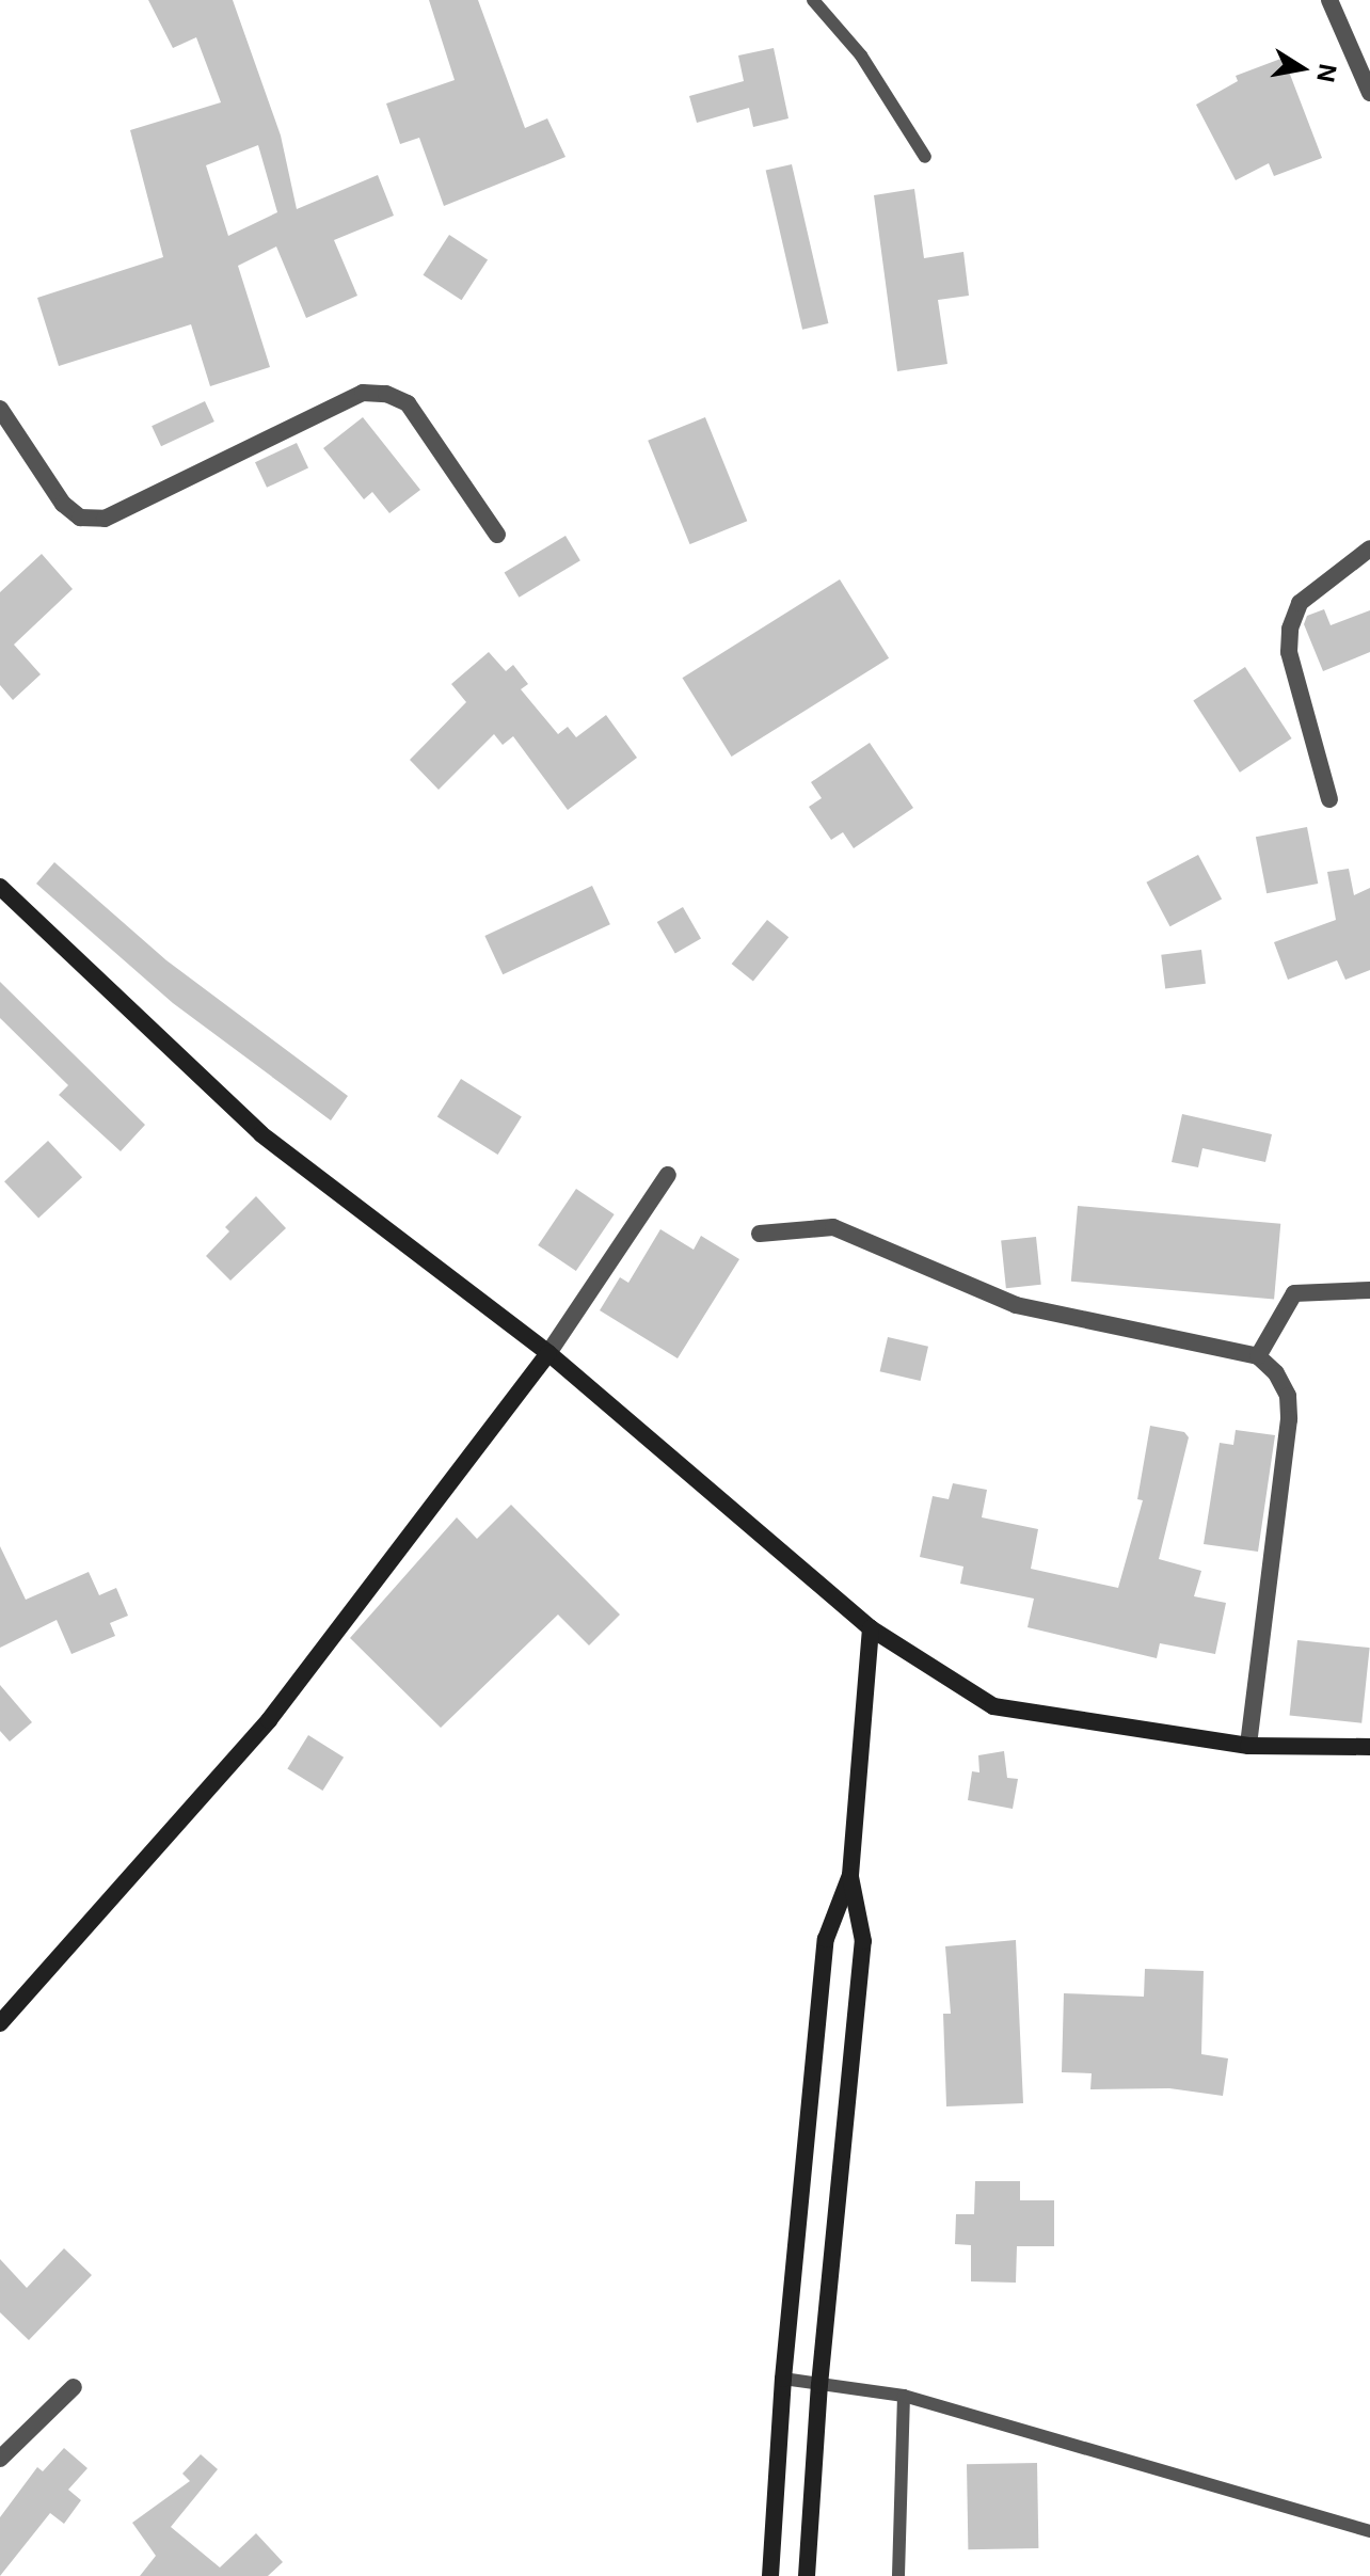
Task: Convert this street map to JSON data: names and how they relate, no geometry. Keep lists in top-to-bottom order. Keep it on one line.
{"north":"right"}
